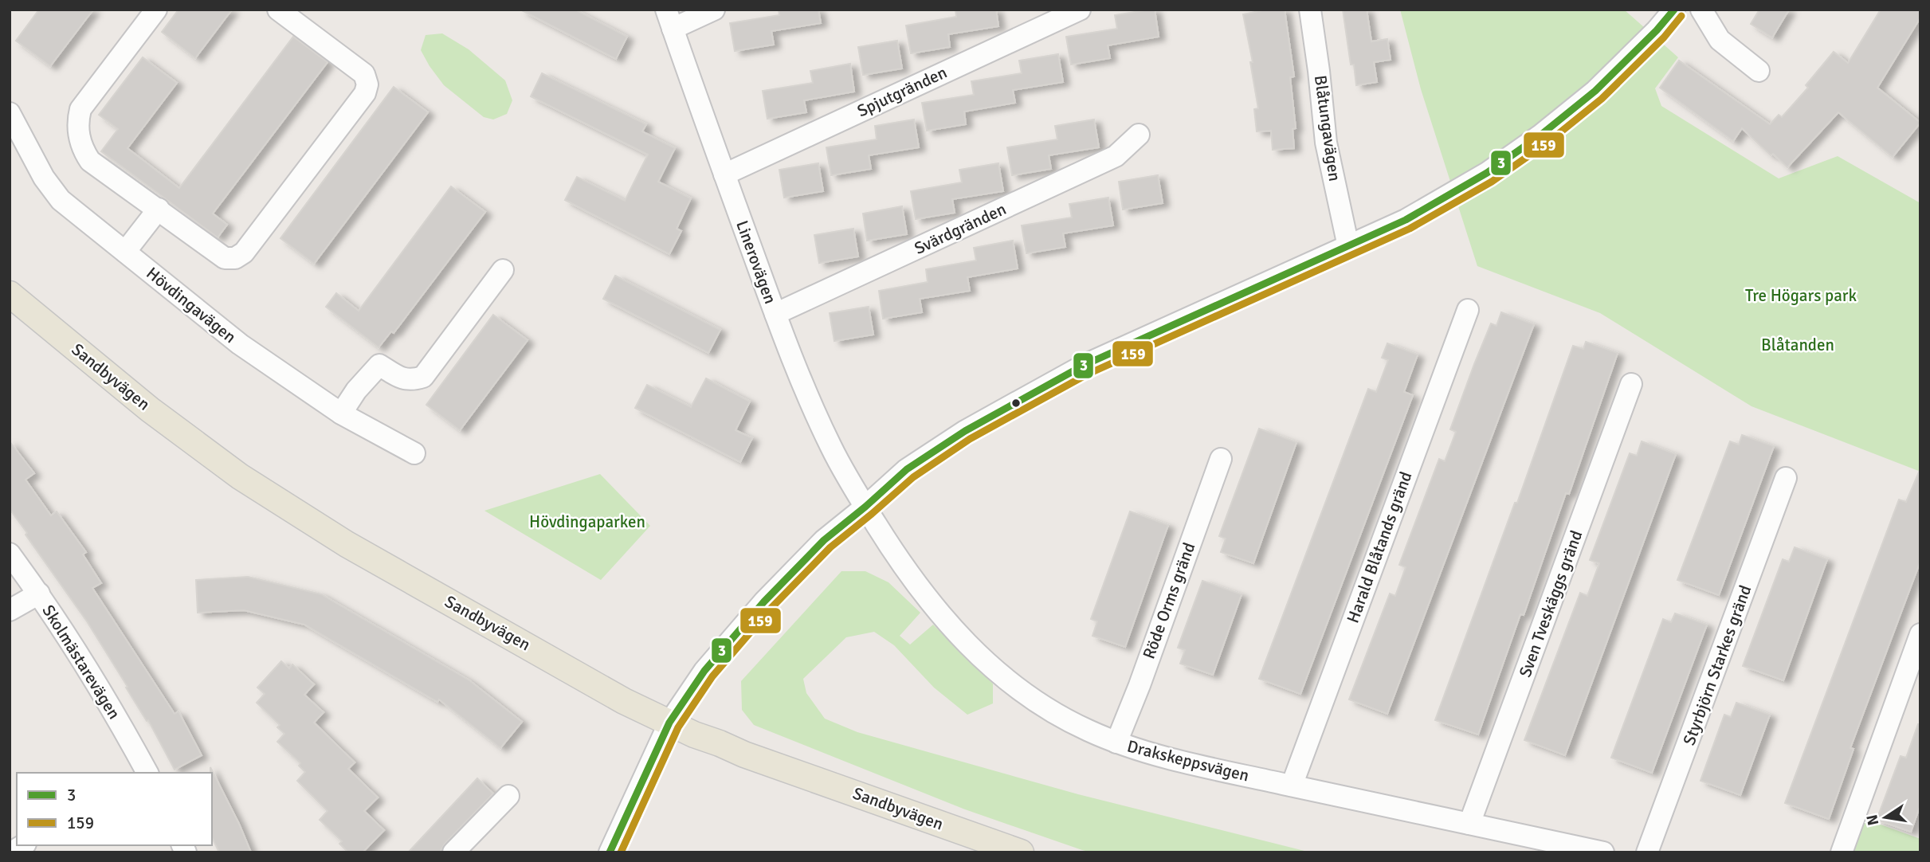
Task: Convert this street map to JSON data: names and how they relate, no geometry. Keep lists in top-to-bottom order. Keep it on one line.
{"streets":{"main road":["Sandbyvägen"],"street":["Spjutgränden","Blåtungavägen","Svärdgränden","Linerovägen","Hövdingavägen","Harald Blåtands gränd","Röde Orms gränd","Sven Tveskäggs gränd","Skolmästarevägen","Styrbjörn Starkes gränd","Drakskeppsvägen"]},"crossings":[["Spjutgränden","Linerovägen"],["Svärdgränden","Linerovägen"],["Linerovägen","Drakskeppsvägen"],["Harald Blåtands gränd","Drakskeppsvägen"],["Röde Orms gränd","Drakskeppsvägen"],["Sven Tveskäggs gränd","Drakskeppsvägen"]],"parks":["Tre Högars park","Blåtanden","Hövdingaparken"],"lines":["transit line 3","transit line 159"],"legend":["3","159"],"north":"left"}
